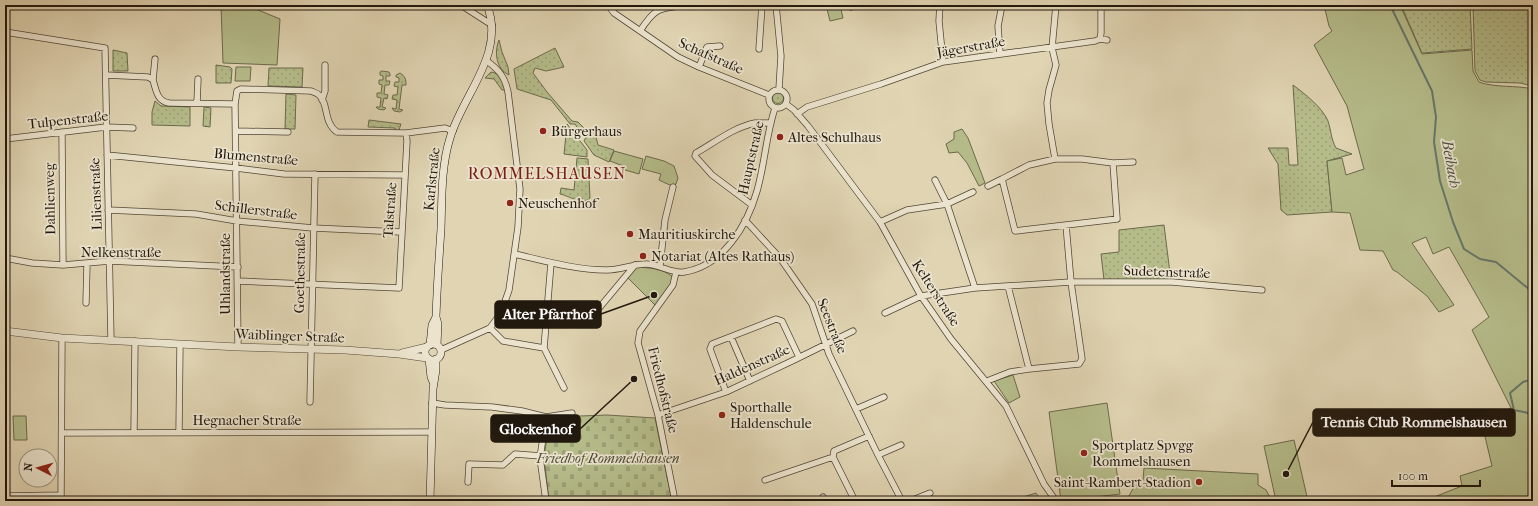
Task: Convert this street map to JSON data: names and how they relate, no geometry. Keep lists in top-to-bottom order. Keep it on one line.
{"streets":{"main road":["Karlstraße","Waiblinger Straße"],"street":["Jägerstraße","Schafstraße","Tulpenstraße","Blumenstraße","Hauptstraße","Lilienstraße","Dahlienweg","Schillerstraße","Talstraße","Nelkenstraße","Sudetenstraße","Goethestraße","Uhlandstraße","Kelterstraße","Seestraße","Haldenstraße","Friedhofstraße","Hegnacher Straße"]},"crossings":[["Jägerstraße","Kelterstraße"],["Schafstraße","Hauptstraße"],["Schafstraße","Kelterstraße"],["Tulpenstraße","Lilienstraße"],["Tulpenstraße","Dahlienweg"],["Blumenstraße","Lilienstraße"],["Blumenstraße","Talstraße"],["Blumenstraße","Goethestraße"],["Blumenstraße","Uhlandstraße"],["Hauptstraße","Kelterstraße"],["Hauptstraße","Seestraße"],["Hauptstraße","Friedhofstraße"],["Karlstraße","Waiblinger Straße"],["Karlstraße","Hegnacher Straße"],["Lilienstraße","Schillerstraße"],["Lilienstraße","Nelkenstraße"],["Lilienstraße","Waiblinger Straße"],["Dahlienweg","Nelkenstraße"],["Schillerstraße","Talstraße"],["Schillerstraße","Goethestraße"],["Schillerstraße","Uhlandstraße"],["Talstraße","Goethestraße"],["Nelkenstraße","Uhlandstraße"],["Sudetenstraße","Kelterstraße"],["Goethestraße","Waiblinger Straße"],["Uhlandstraße","Waiblinger Straße"],["Seestraße","Haldenstraße"],["Haldenstraße","Friedhofstraße"]],"districts":["ROMMELSHAUSEN"],"water":["Beibach"],"parks":["Friedhof Rommelshausen"],"places":["Bürgerhaus","Altes Schulhaus","Neuschenhof","Mauritiuskirche","Notariat (Altes Rathaus)","Alter Pfarrhof","Glockenhof","Sporthalle Haldenschule","Sportplatz Spvgg Rommelshausen","Tennis Club Rommelshausen","Saint-Rambert-Stadion"],"scale_bar":"100 m","north":"left"}
